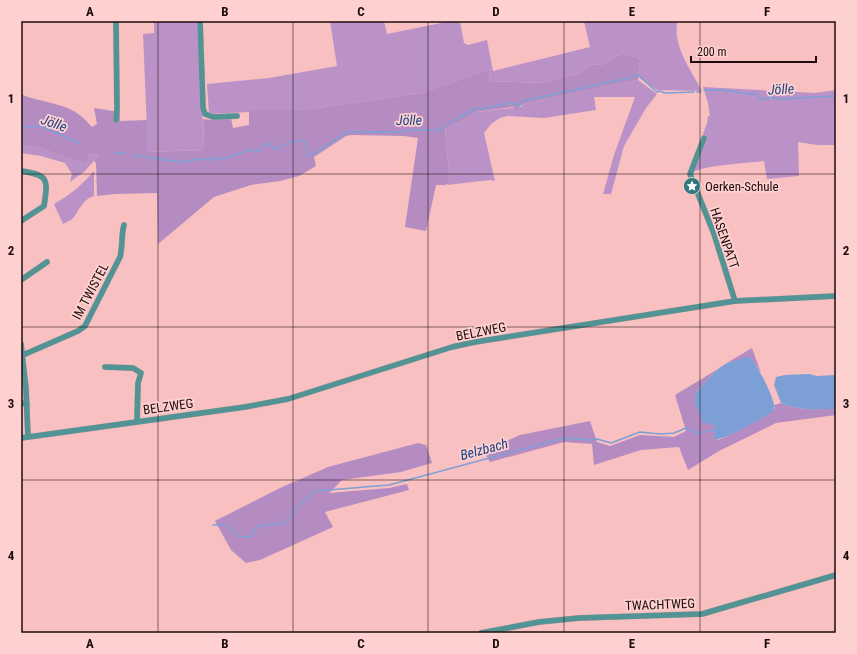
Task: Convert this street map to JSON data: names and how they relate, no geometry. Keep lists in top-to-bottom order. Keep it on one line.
{"streets":{"street":["HASENPATT","IM TWISTEL","BELZWEG","TWACHTWEG"]},"crossings":[["HASENPATT","BELZWEG"]],"water":["Jölle","Belzbach"],"places":{"place":["Oerken-Schule"]},"scale_bar":"200 m","grid":{"columns":["A","B","C","D","E","F"],"rows":["1","2","3","4"]}}
